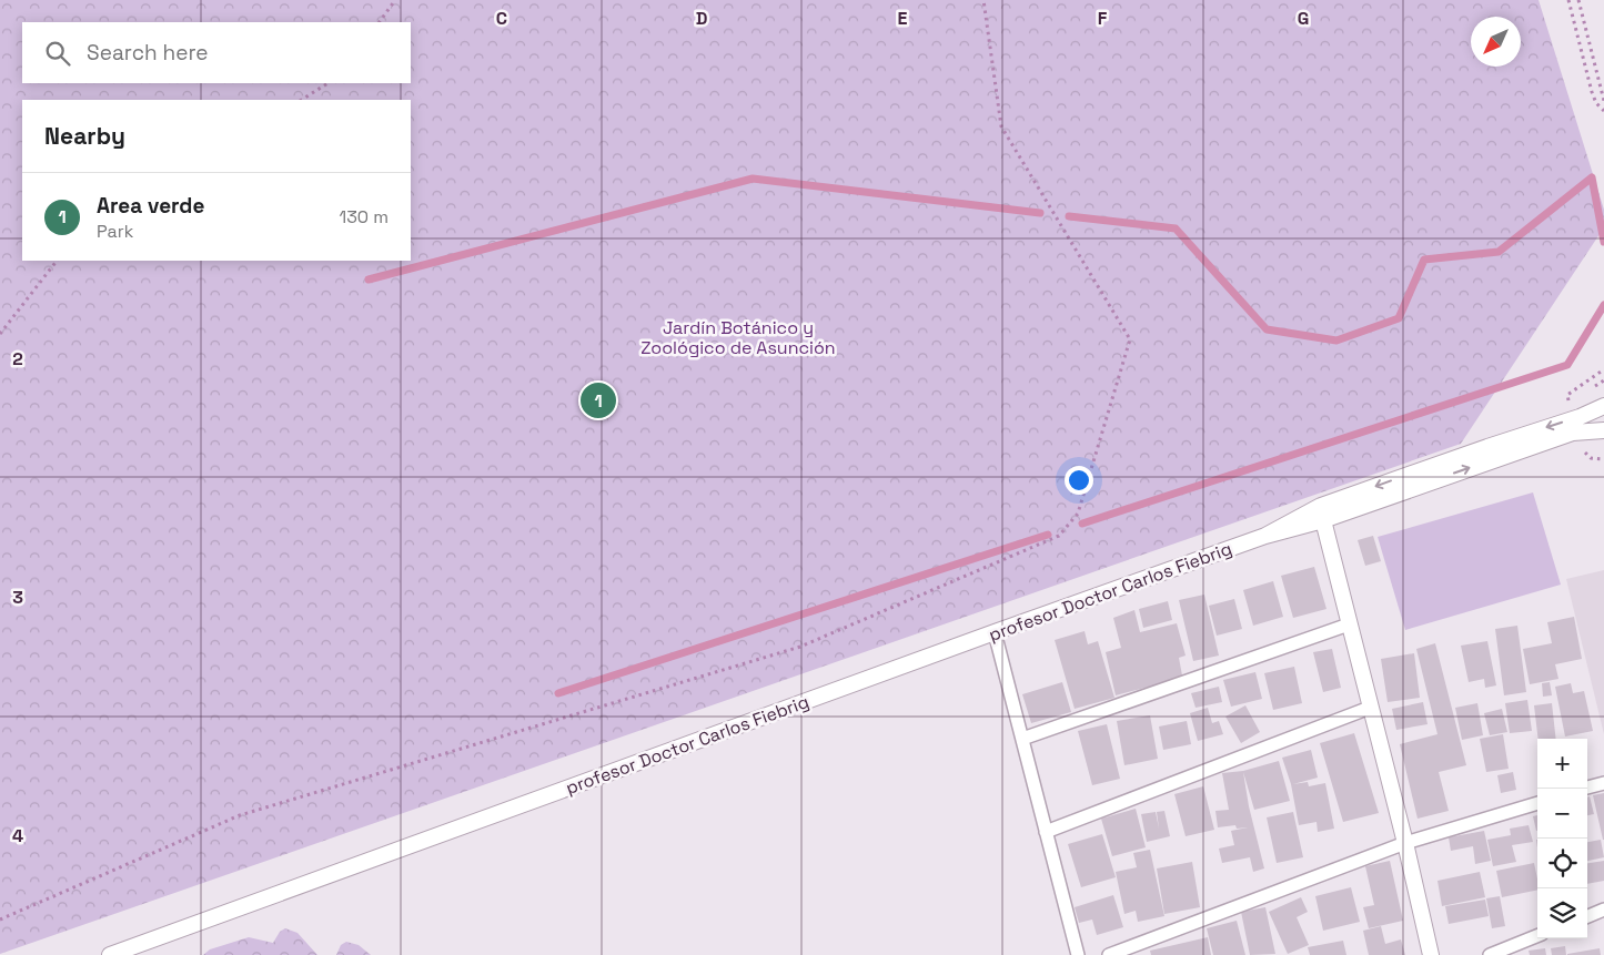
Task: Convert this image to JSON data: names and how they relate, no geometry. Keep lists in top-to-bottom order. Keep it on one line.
{"streets":{"street":["profesor Doctor Carlos Fiebrig"]},"parks":["Jardín Botánico y Zoológico de Asunción"],"north":"bottom left","page":{"search":"Search here","heading":"Nearby","list":[{"mark":"1","name":"Area verde","note":"Park","value":"130 m"}],"pins":"1","map_buttons":["+","−"]},"grid":{"columns":["C","D","E","F","G"],"rows":["2","3","4"]}}
